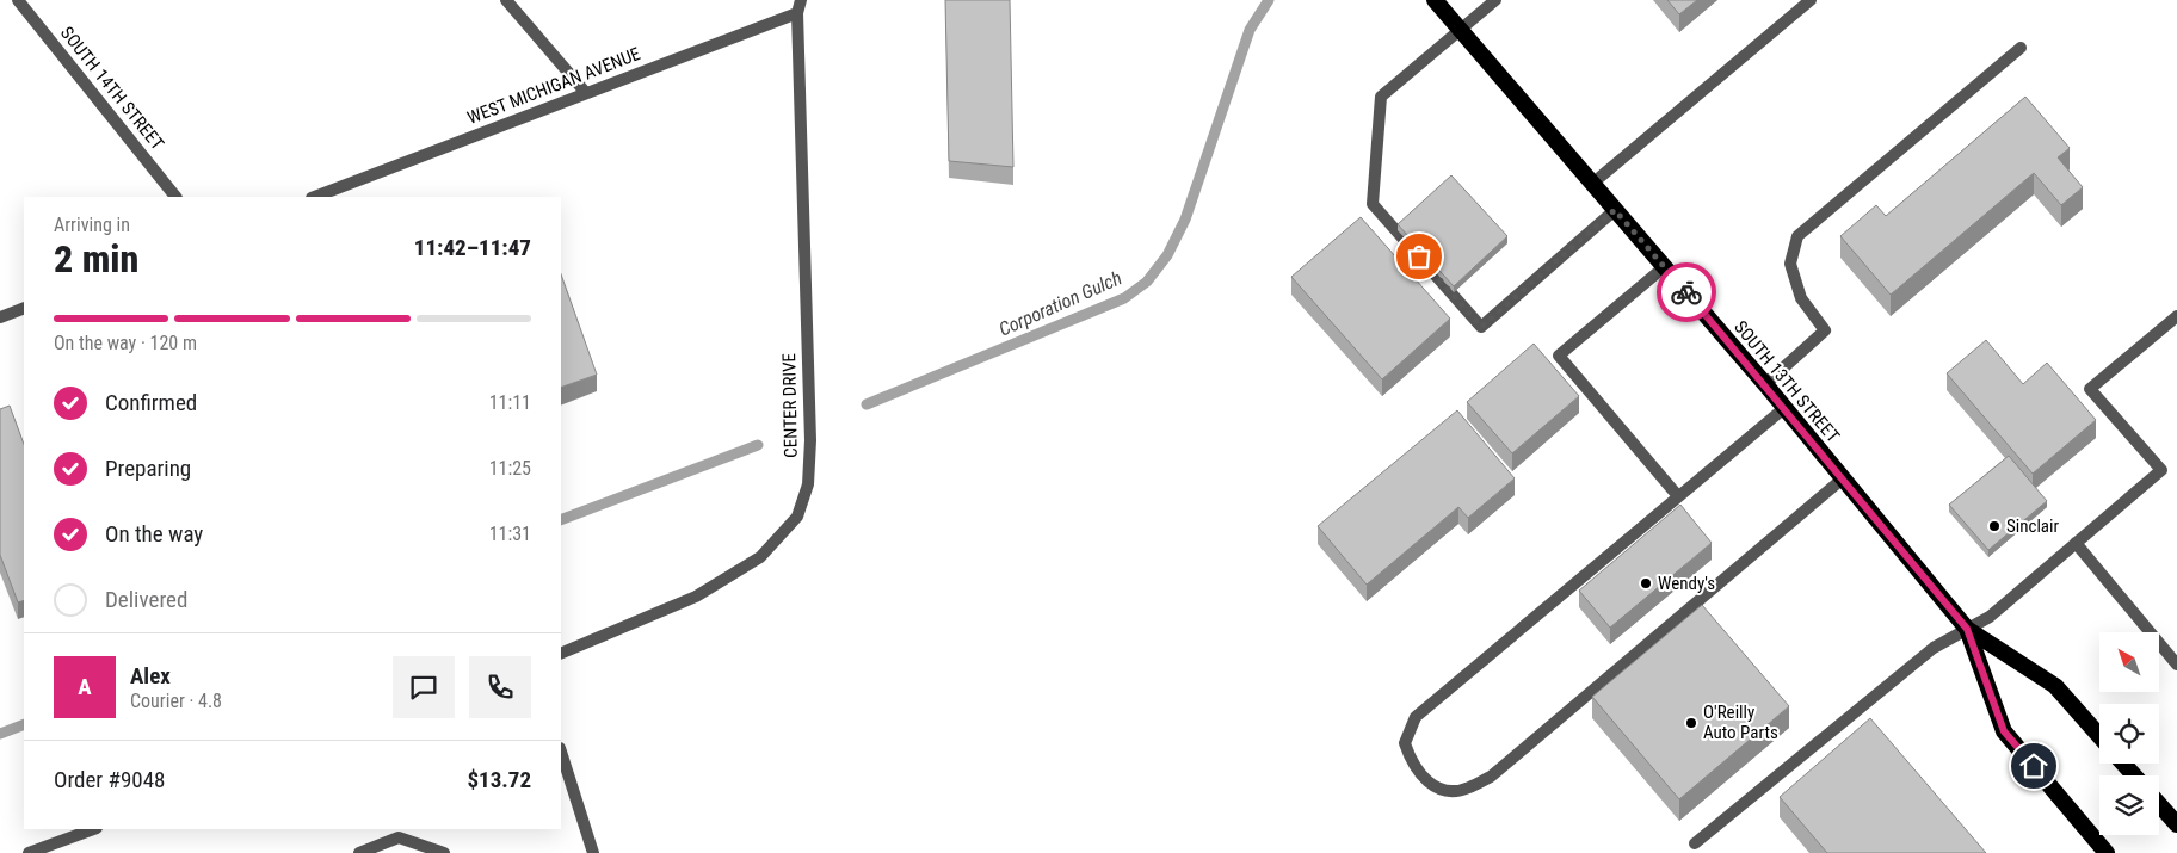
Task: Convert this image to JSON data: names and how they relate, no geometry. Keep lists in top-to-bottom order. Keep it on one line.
{"streets":{"highway":["SOUTH 13TH STREET"],"street":["WEST MICHIGAN AVENUE","SOUTH 14TH STREET","CENTER DRIVE"]},"crossings":[["WEST MICHIGAN AVENUE","CENTER DRIVE"]],"water":["Corporation Gulch"],"places":["Sinclair","Wendy's","O'Reilly Auto Parts"],"north":"top left","page":{"heading":["2 min","Arriving in","11:42–11:47"],"panel":["Alex","Courier · 4.8","Order #9048","$13.72"],"bar":"On the way · 120 m","list":[["Confirmed","11:11"],["Preparing","11:25"],["On the way","11:31"],"Delivered"],"round":"A"}}
